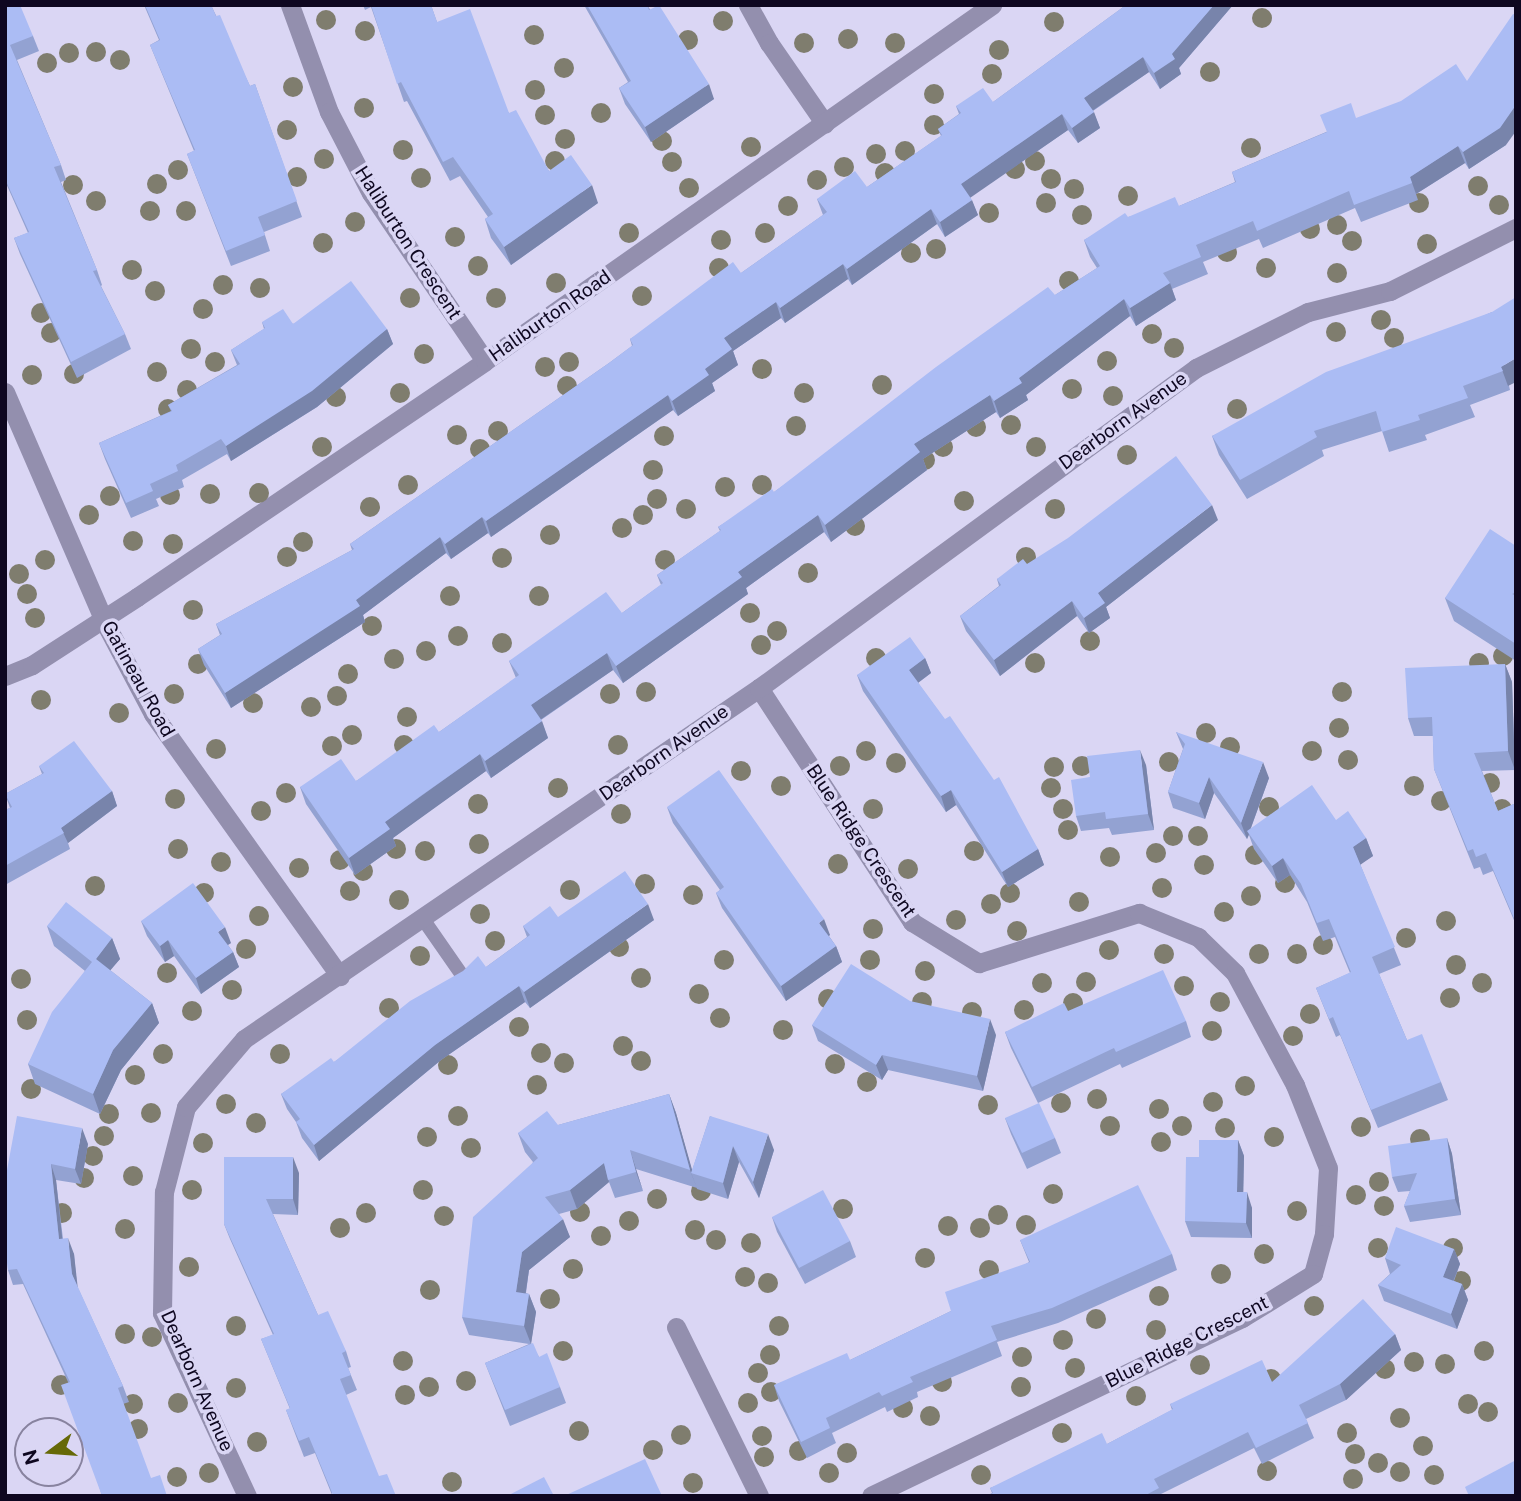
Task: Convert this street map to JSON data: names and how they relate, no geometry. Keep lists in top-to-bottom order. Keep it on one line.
{"streets":{"street":["Haliburton Crescent","Haliburton Road","Dearborn Avenue","Gatineau Road","Blue Ridge Crescent"]},"crossings":[["Haliburton Crescent","Haliburton Road"],["Haliburton Road","Gatineau Road"],["Dearborn Avenue","Gatineau Road"],["Dearborn Avenue","Blue Ridge Crescent"]],"north":"left"}
